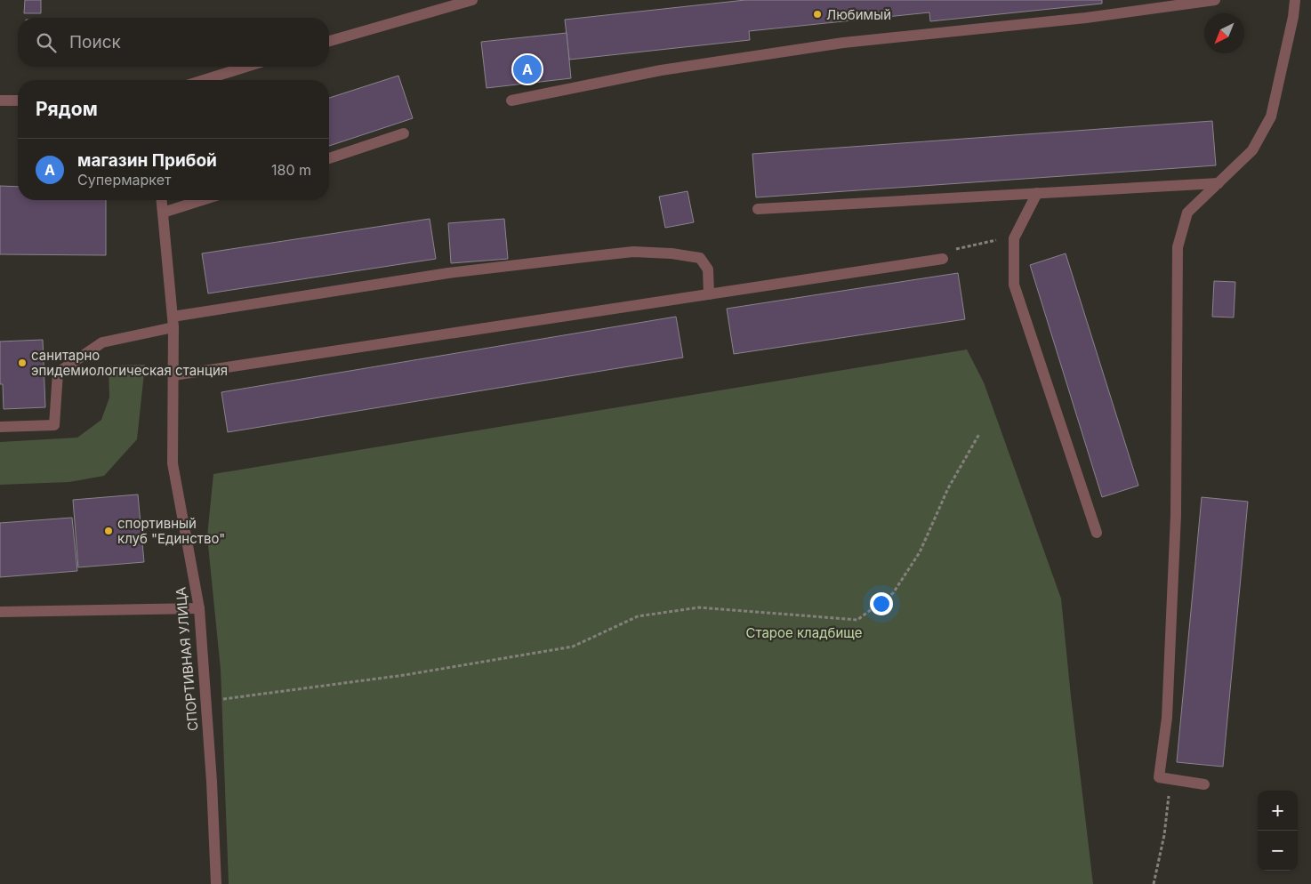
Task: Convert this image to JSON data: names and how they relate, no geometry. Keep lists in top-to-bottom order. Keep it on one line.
{"streets":{"street":["СПОРТИВНАЯ УЛИЦА"]},"parks":["Старое кладбище"],"places":["Любимый","санитарно эпидемиологическая станция","спортивный клуб \"Единство\""],"north":"bottom left","page":{"search":"Поиск","pins":"A","heading":"Рядом","list":[{"mark":"A","name":"магазин Прибой","note":"Супермаркет","value":"180 m"}],"map_buttons":["+","−"]}}
